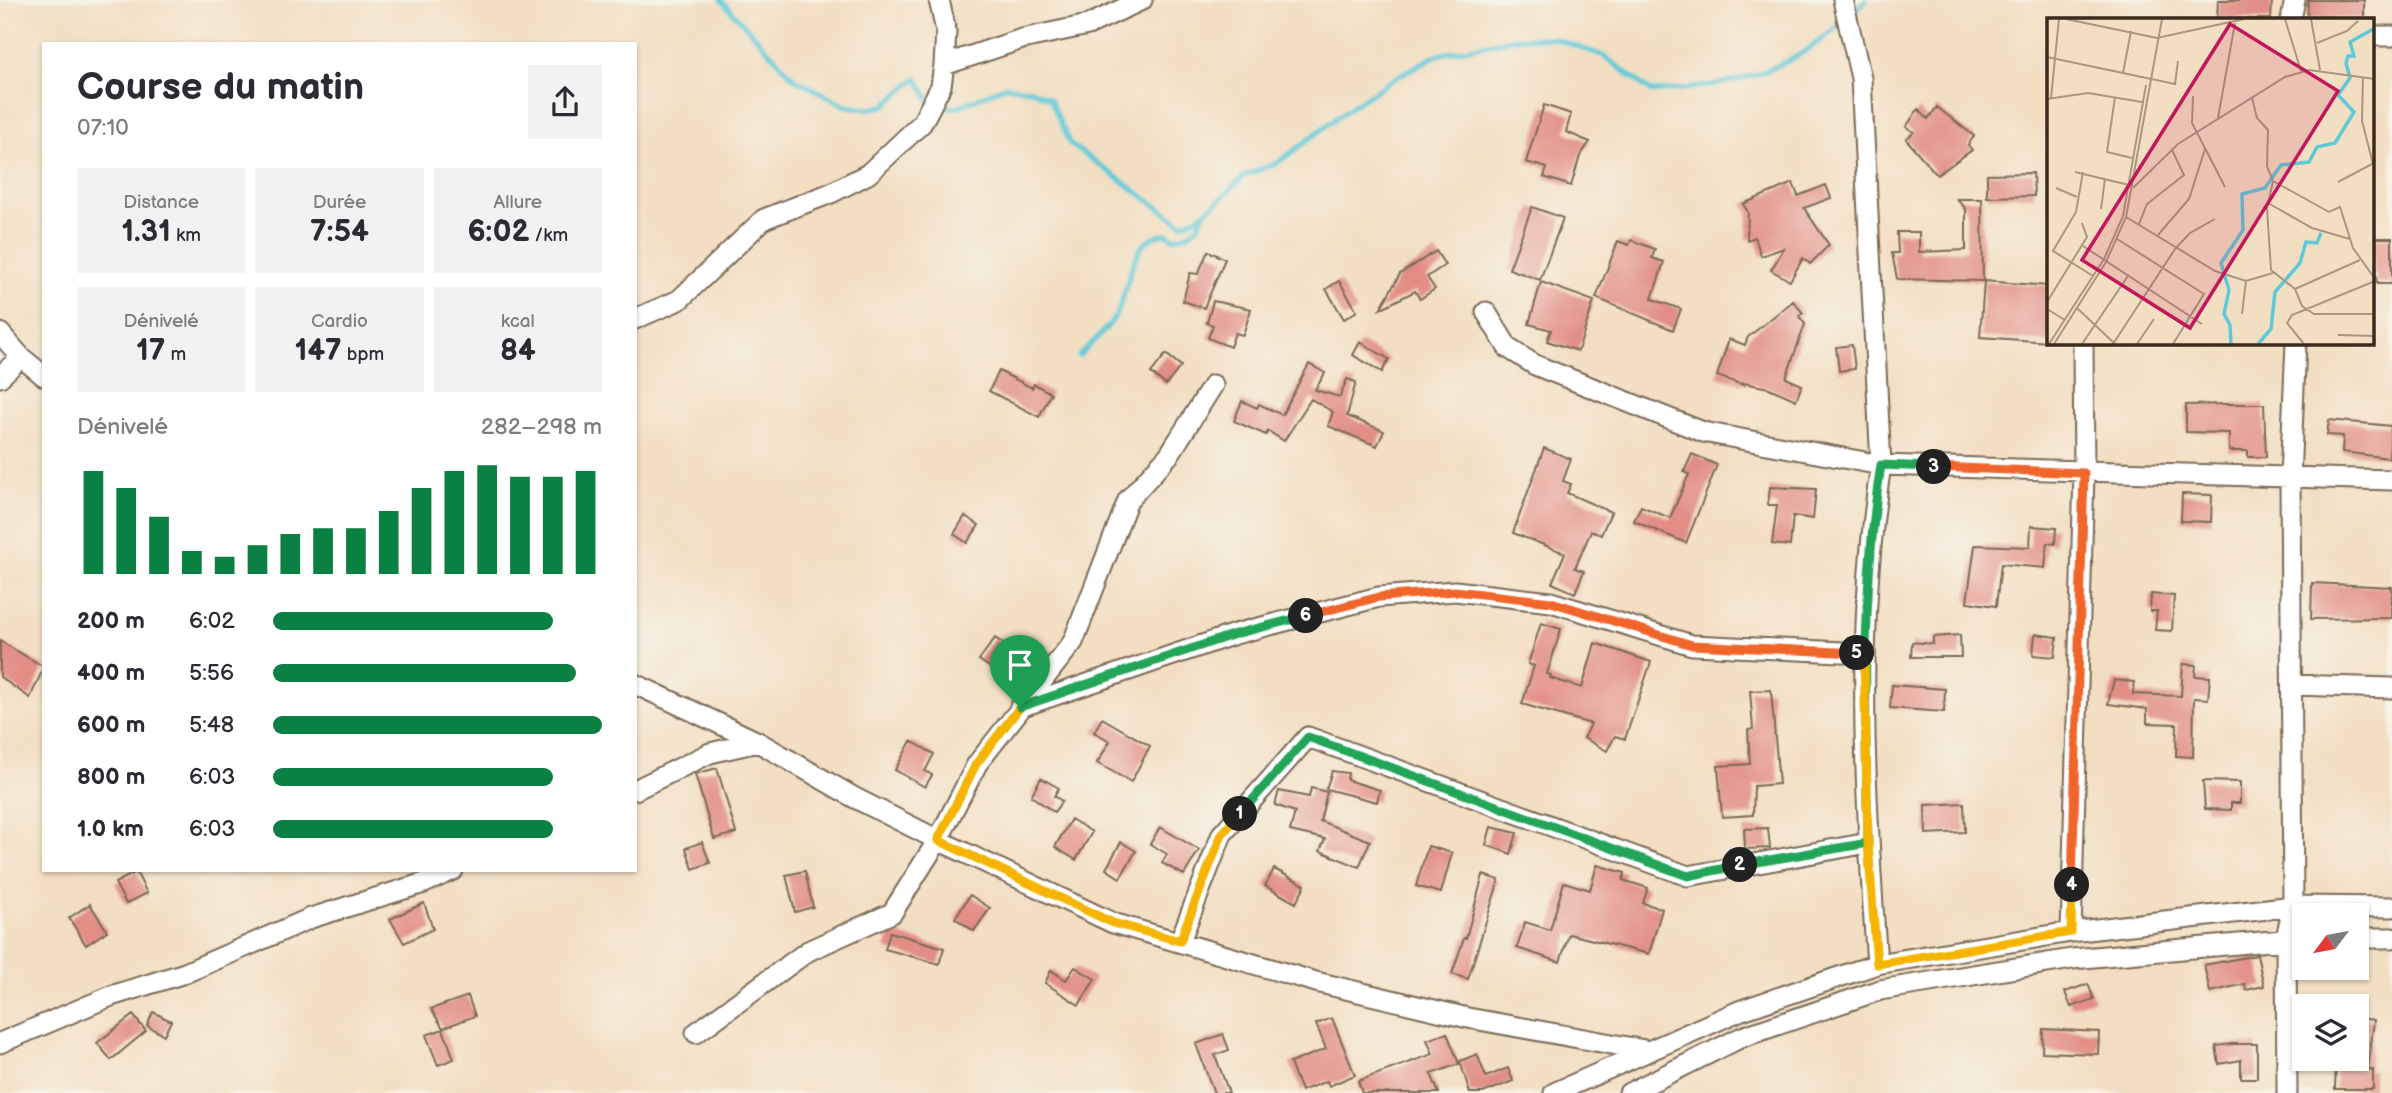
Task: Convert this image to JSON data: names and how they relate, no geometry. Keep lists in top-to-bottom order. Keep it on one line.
{"north":"bottom left","page":{"heading":["Course du matin","07:10"],"stats":[["Distance","1.31 km"],["Durée","7:54"],["Allure","6:02 /km"],["Dénivelé","17 m"],["Cardio","147 bpm"],["kcal","84"]],"chart":["Dénivelé","282–298 m"],"pins":["3","6","5","1","2","4"],"list":[{"name":"200 m","note":"6:02"},{"name":"400 m","note":"5:56"},{"name":"600 m","note":"5:48"},{"name":"800 m","note":"6:03"},{"name":"1.0 km","note":"6:03"}]}}
